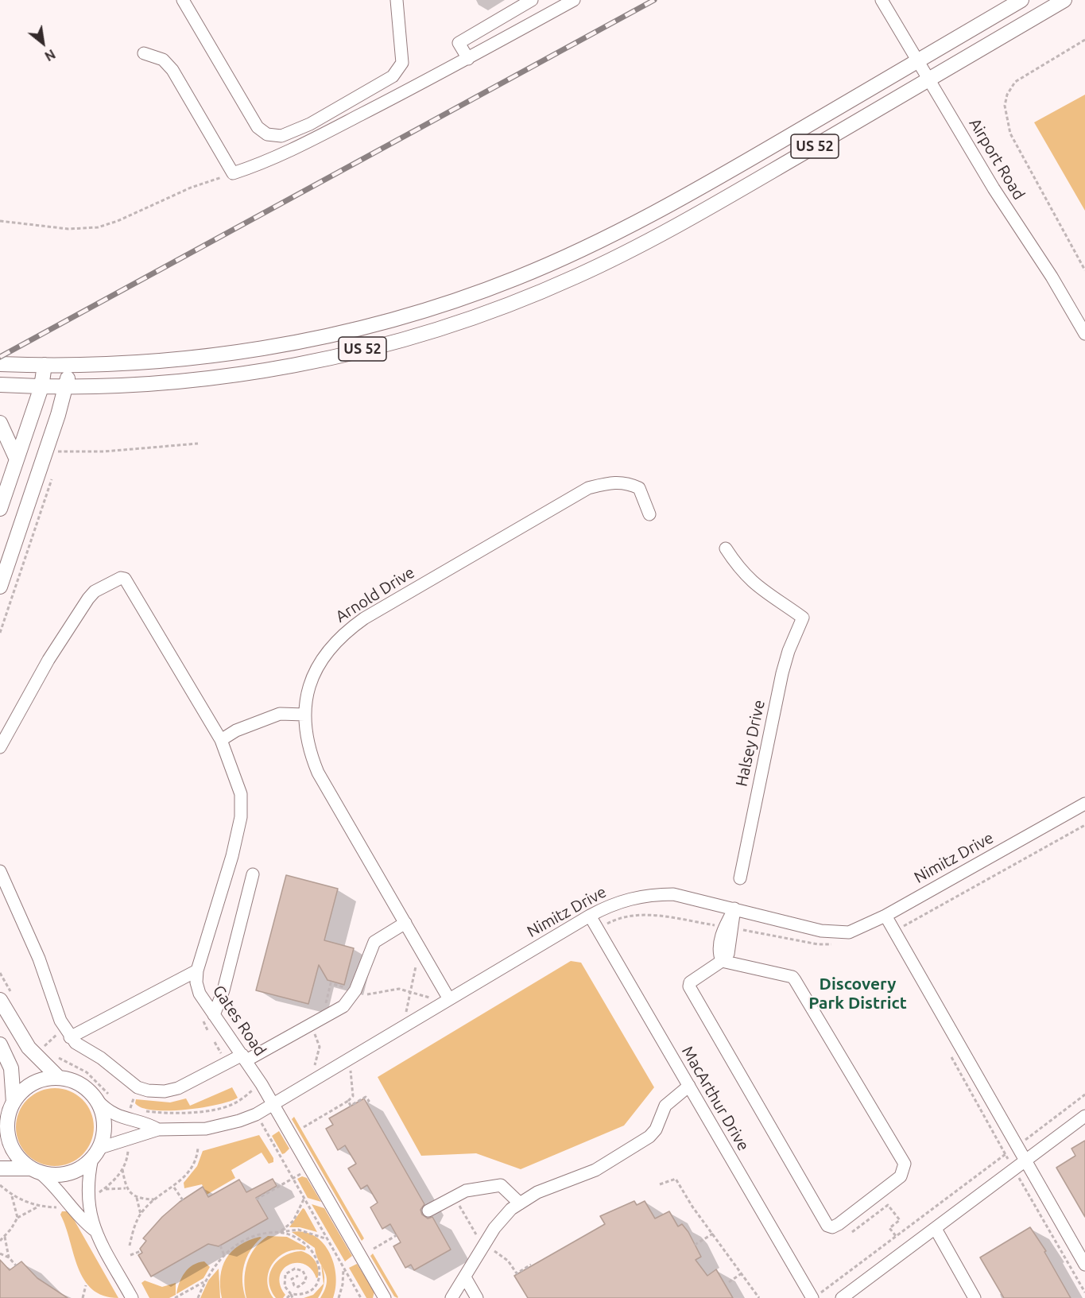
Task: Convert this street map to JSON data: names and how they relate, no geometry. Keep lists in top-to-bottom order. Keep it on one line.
{"streets":{"main road":["US 52"],"street":["Airport Road","Arnold Drive","Halsey Drive","Nimitz Drive","Gates Road","MacArthur Drive"]},"crossings":[["US 52","Airport Road"],["Arnold Drive","Nimitz Drive"],["Nimitz Drive","Gates Road"],["Nimitz Drive","MacArthur Drive"]],"districts":["Discovery Park District"],"north":"bottom right"}
